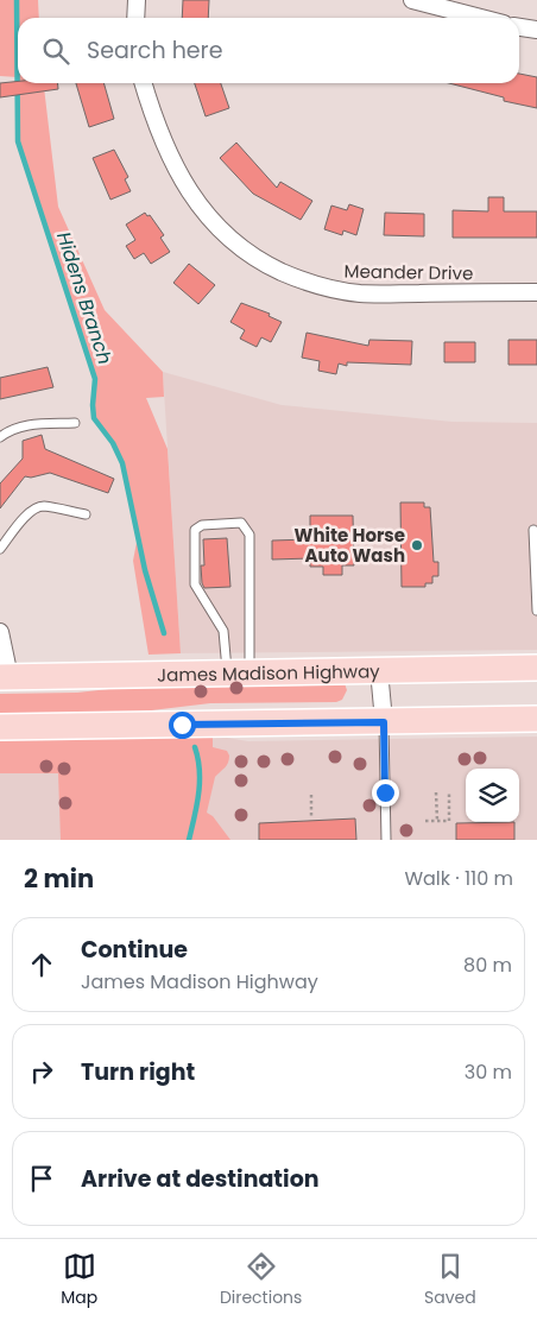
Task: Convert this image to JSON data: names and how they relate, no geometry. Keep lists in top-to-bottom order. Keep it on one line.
{"streets":{"main road":["James Madison Highway"],"street":["Meander Drive"]},"water":["Hidens Branch"],"places":["White Horse Auto Wash"],"page":{"search":"Search here","heading":["2 min","Walk · 110 m"],"list":[["Continue","James Madison Highway","80 m"],["Turn right","30 m"],"Arrive at destination"],"nav":["Map","Directions","Saved"]}}
